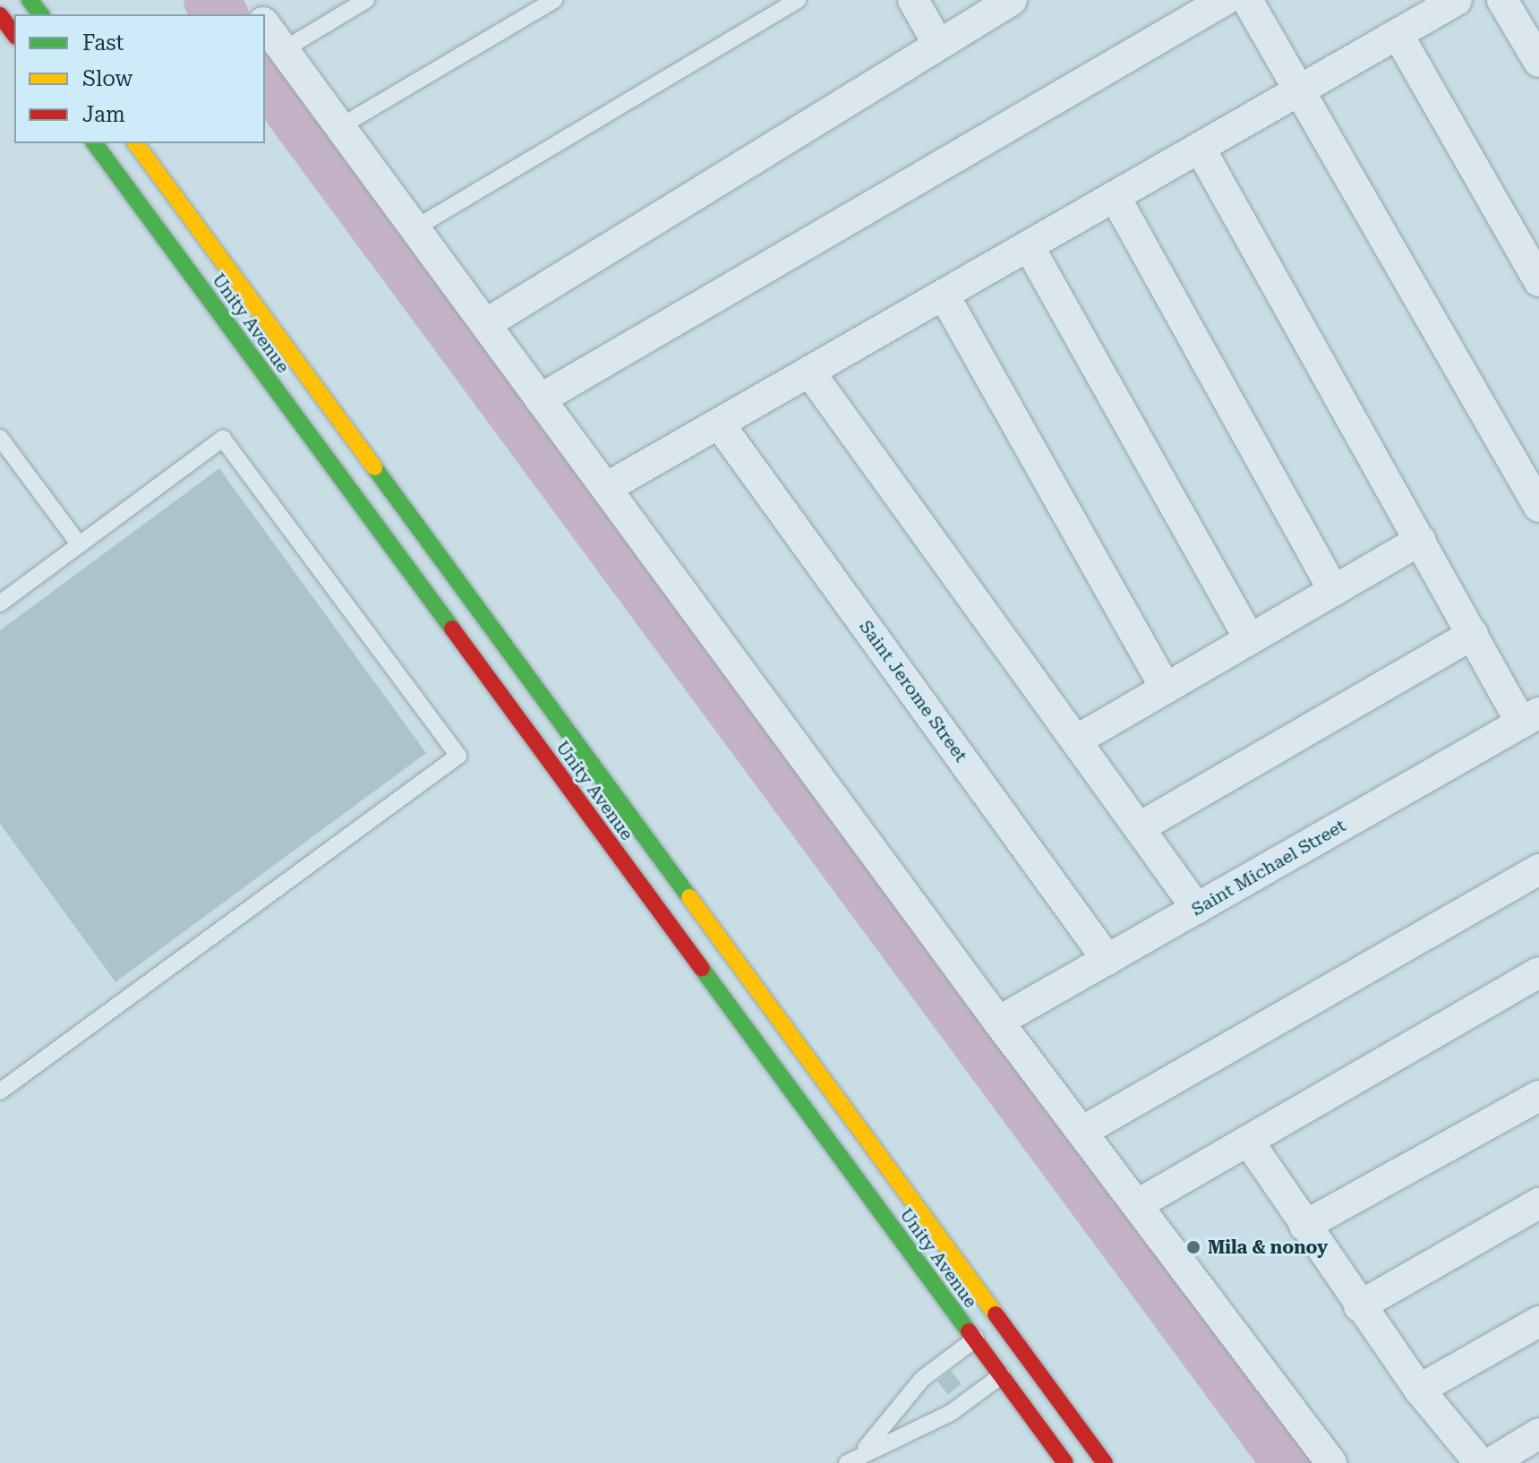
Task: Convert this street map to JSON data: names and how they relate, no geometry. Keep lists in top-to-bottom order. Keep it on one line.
{"streets":{"street":["Unity Avenue","Saint Jerome Street","Saint Michael Street"]},"crossings":[["Saint Jerome Street","Saint Michael Street"]],"places":["Mila & nonoy"],"legend":["Fast","Slow","Jam"]}
